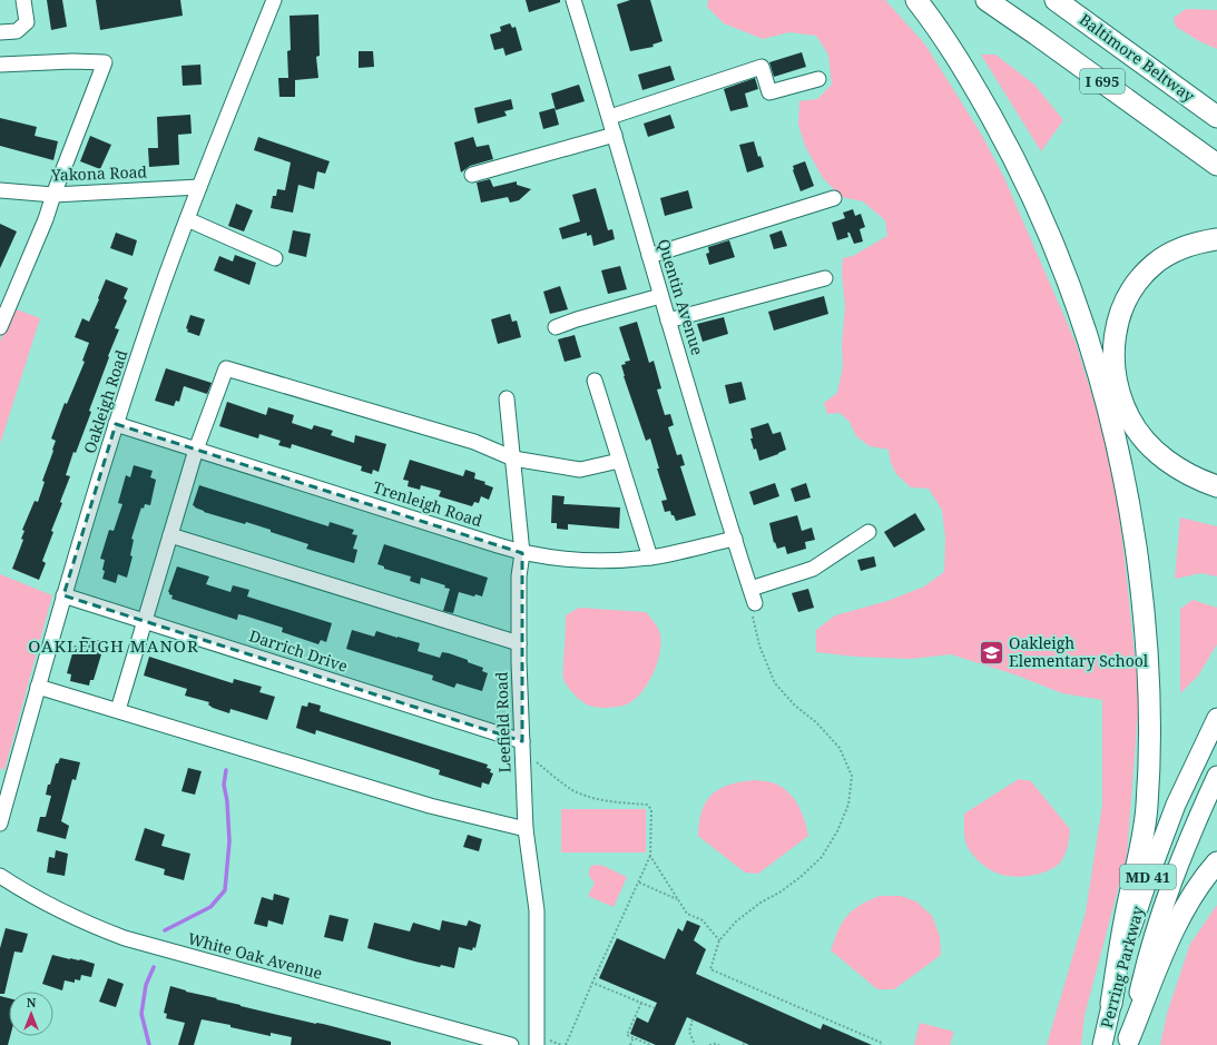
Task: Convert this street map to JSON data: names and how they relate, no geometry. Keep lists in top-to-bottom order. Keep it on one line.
{"streets":{"highway":["Baltimore Beltway","I 695"],"main road":["MD 41","Perring Parkway"],"street":["Yakona Road","Quentin Avenue","Oakleigh Road","Trenleigh Road","Darrich Drive","Leefield Road","White Oak Avenue"]},"crossings":[["Yakona Road","Oakleigh Road"],["Quentin Avenue","Trenleigh Road"],["Oakleigh Road","Trenleigh Road"],["Oakleigh Road","Darrich Drive"],["Trenleigh Road","Leefield Road"],["Darrich Drive","Leefield Road"]],"districts":["OAKLEIGH MANOR"],"places":{"school or university":["Oakleigh Elementary School"]},"north":"top"}
